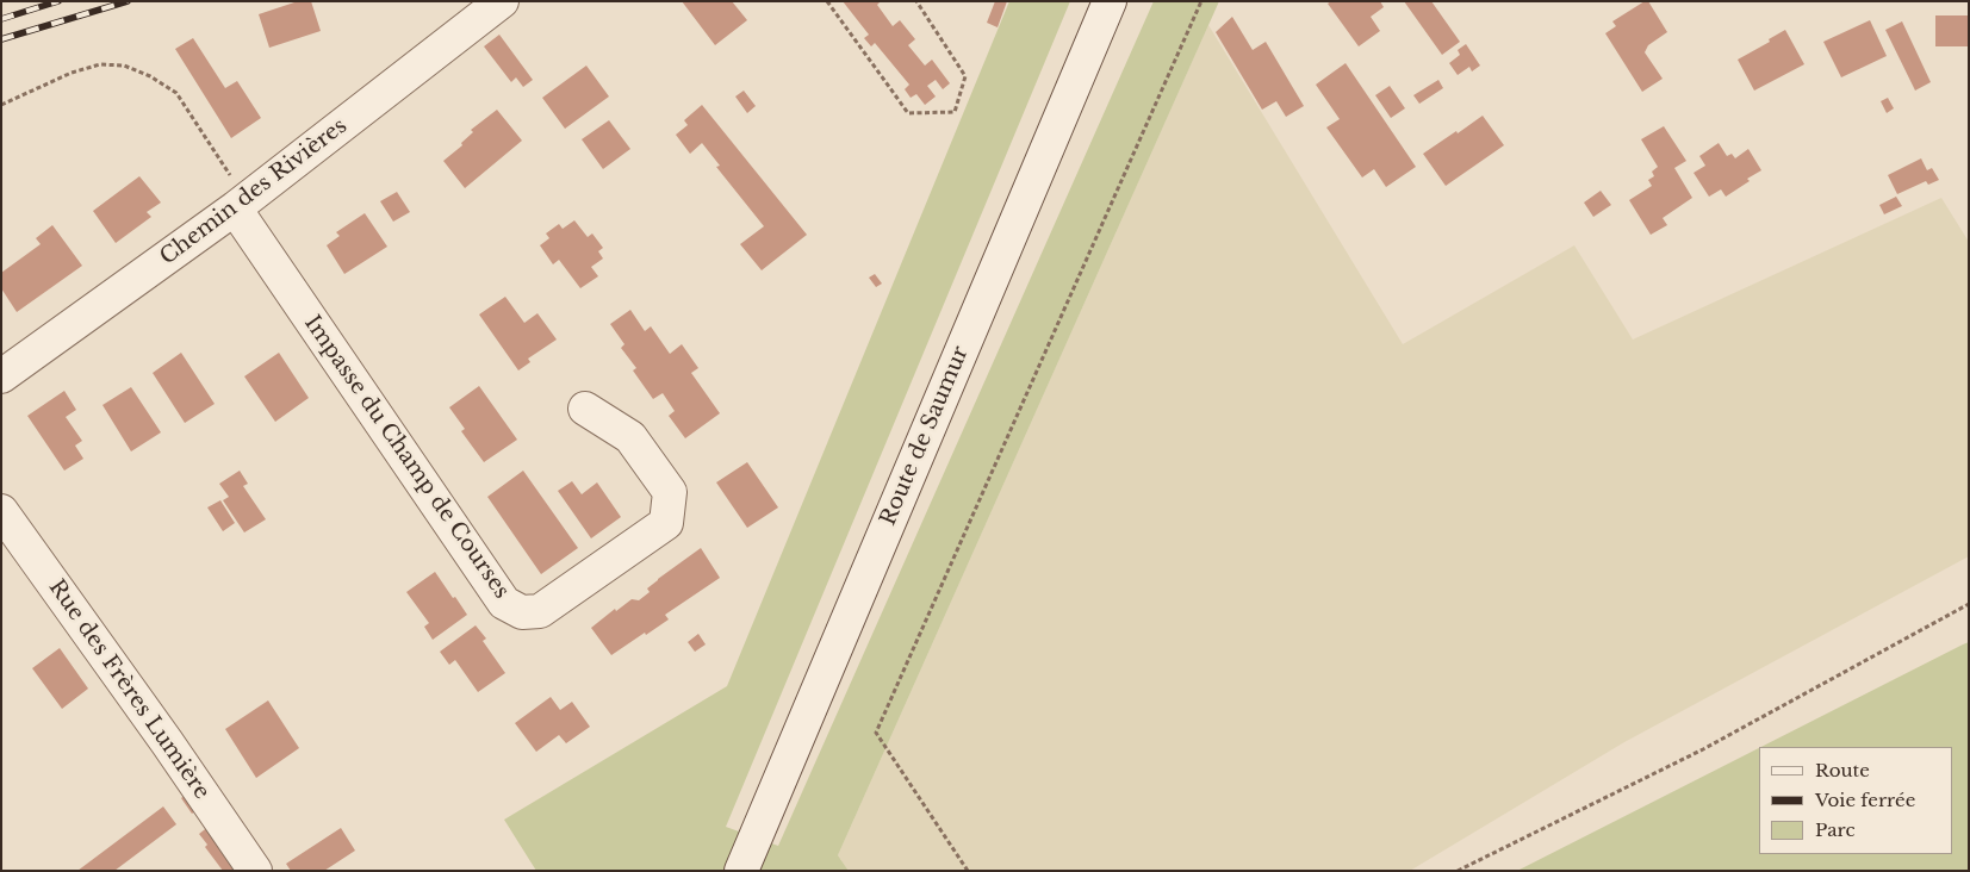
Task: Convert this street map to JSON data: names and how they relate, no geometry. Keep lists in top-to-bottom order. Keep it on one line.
{"streets":{"street":["Chemin des Rivières","Route de Saumur","Impasse du Champ de Courses","Rue des Frères Lumière"]},"crossings":[["Chemin des Rivières","Impasse du Champ de Courses"]],"legend":["Route","Voie ferrée","Parc"]}
